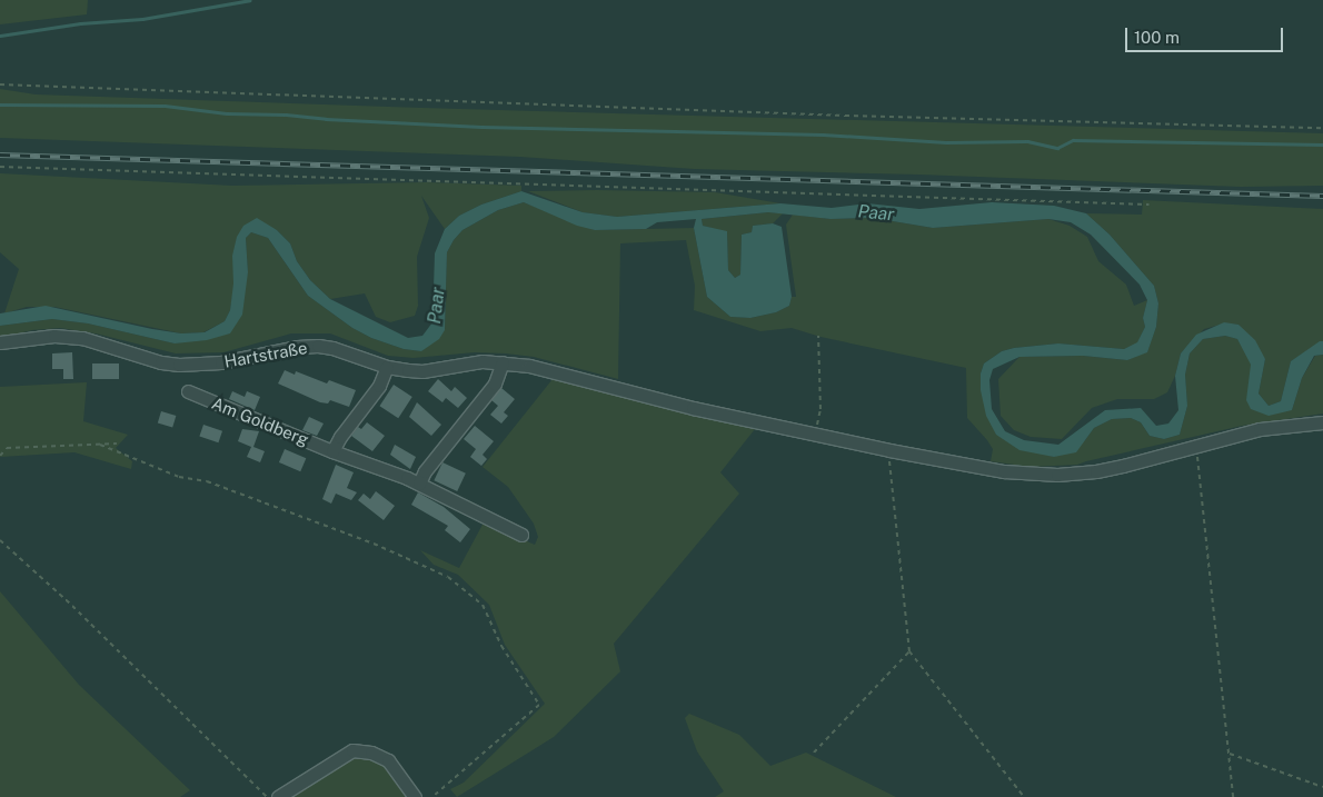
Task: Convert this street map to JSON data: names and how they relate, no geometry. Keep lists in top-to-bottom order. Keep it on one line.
{"streets":{"street":["Hartstraße","Am Goldberg"]},"water":["Paar"],"scale_bar":"100 m"}
